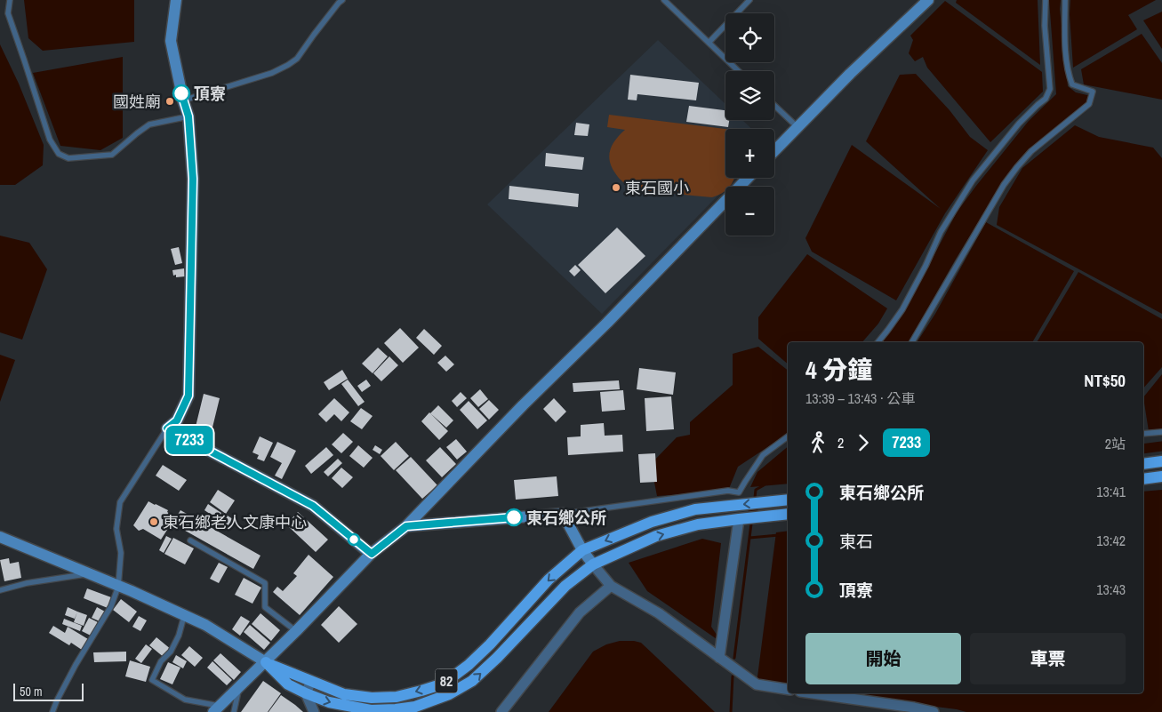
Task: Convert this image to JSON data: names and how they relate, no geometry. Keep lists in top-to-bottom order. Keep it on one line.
{"streets":{"main road":["82"]},"places":["頂寮","國姓廟","東石國小","東石鄉公所","東石鄉老人文康中心"],"lines":["bus line 7233"],"scale_bar":"50 m","page":{"on_map":"7233","map_buttons":["+","−"],"heading":["4 分鐘","13:39 – 13:43 · 公車","NT$50"],"legs":["2","7233","2站"],"list":[{"name":"東石鄉公所","value":"13:41"},{"name":"東石","value":"13:42"},{"name":"頂寮","value":"13:43"}],"buttons":["開始","車票"],"scale":"50 m"}}
